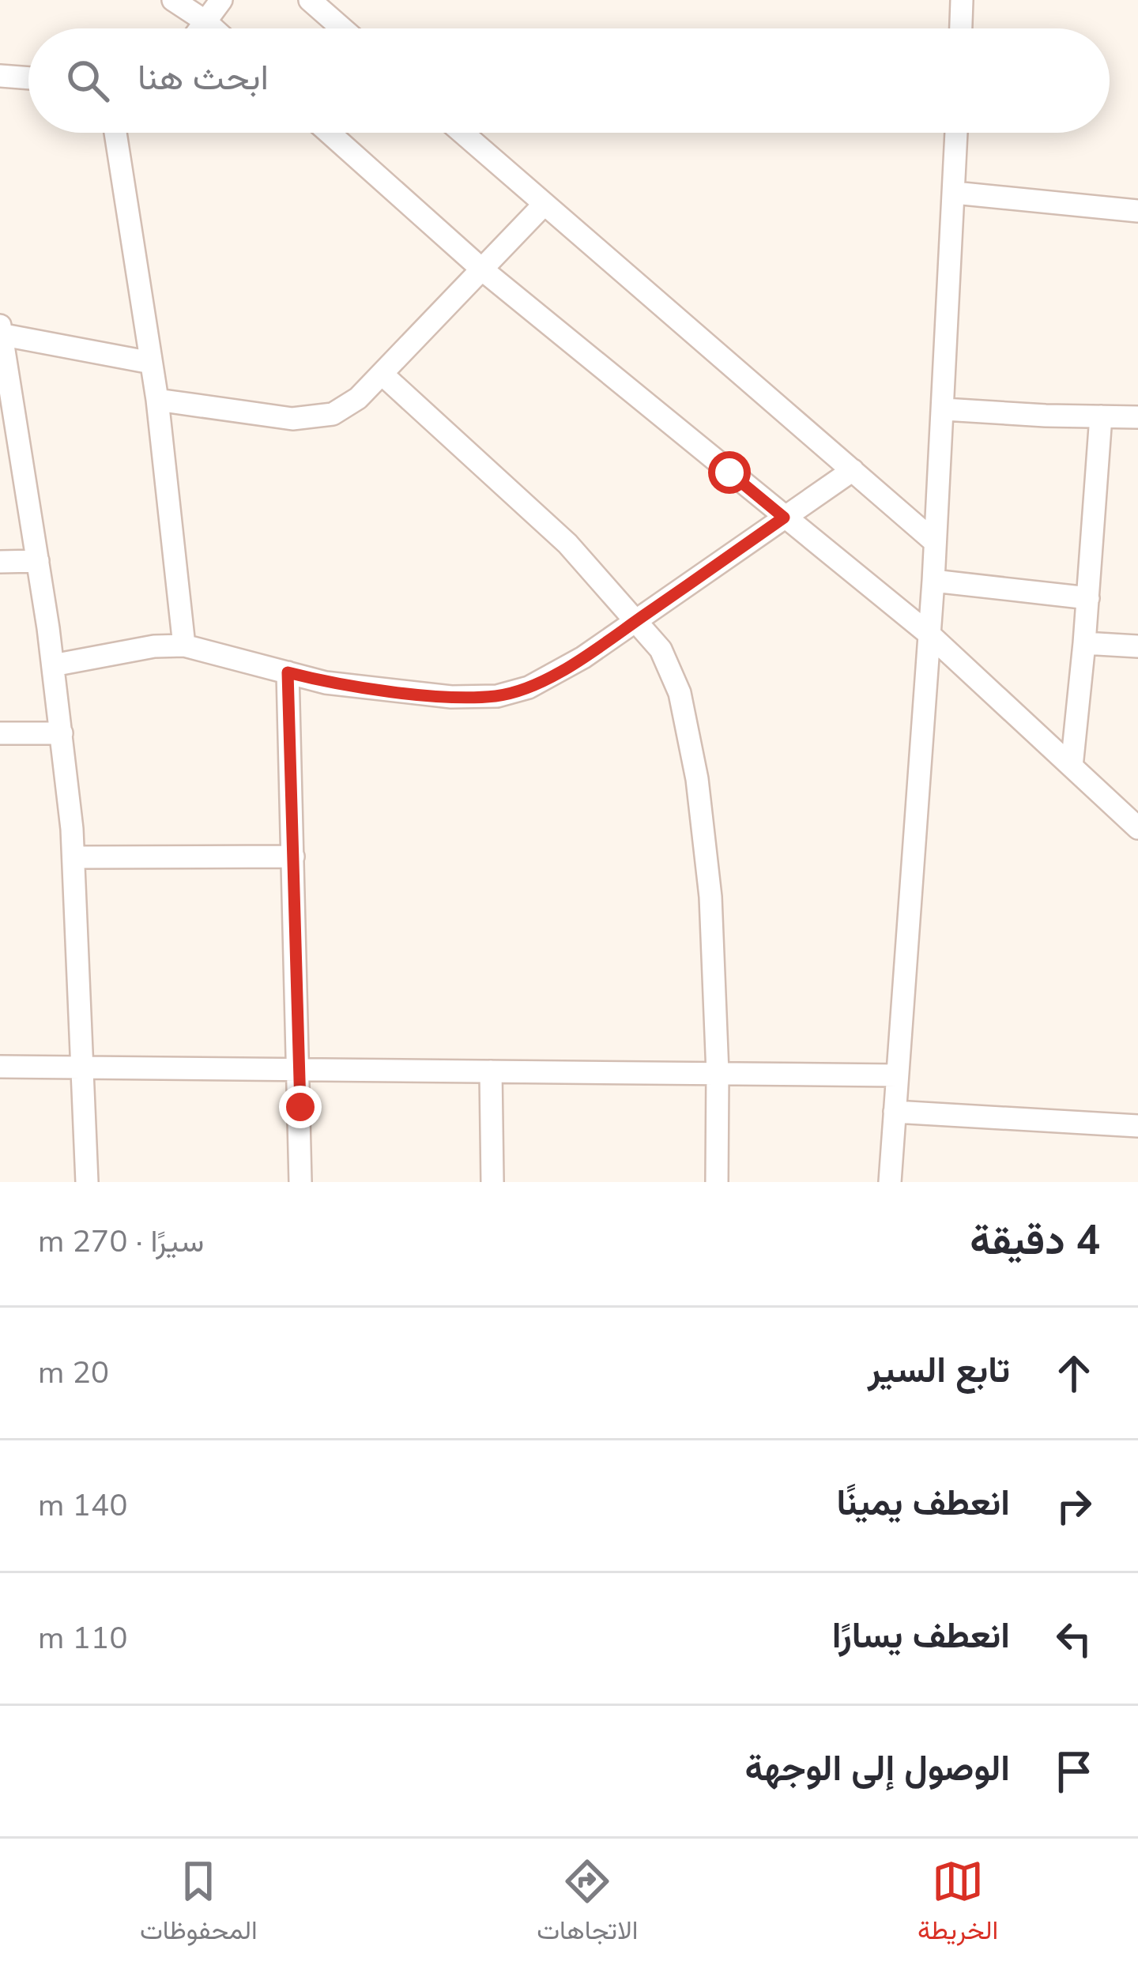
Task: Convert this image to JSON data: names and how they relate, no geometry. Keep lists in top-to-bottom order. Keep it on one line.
{"page":{"search":"ابحث هنا","heading":["4 دقيقة","سيرًا · 270 m"],"list":[["تابع السير","20 m"],["انعطف يمينًا","140 m"],["انعطف يسارًا","110 m"],"الوصول إلى الوجهة"],"nav":["الخريطة","الاتجاهات","المحفوظات"]}}
